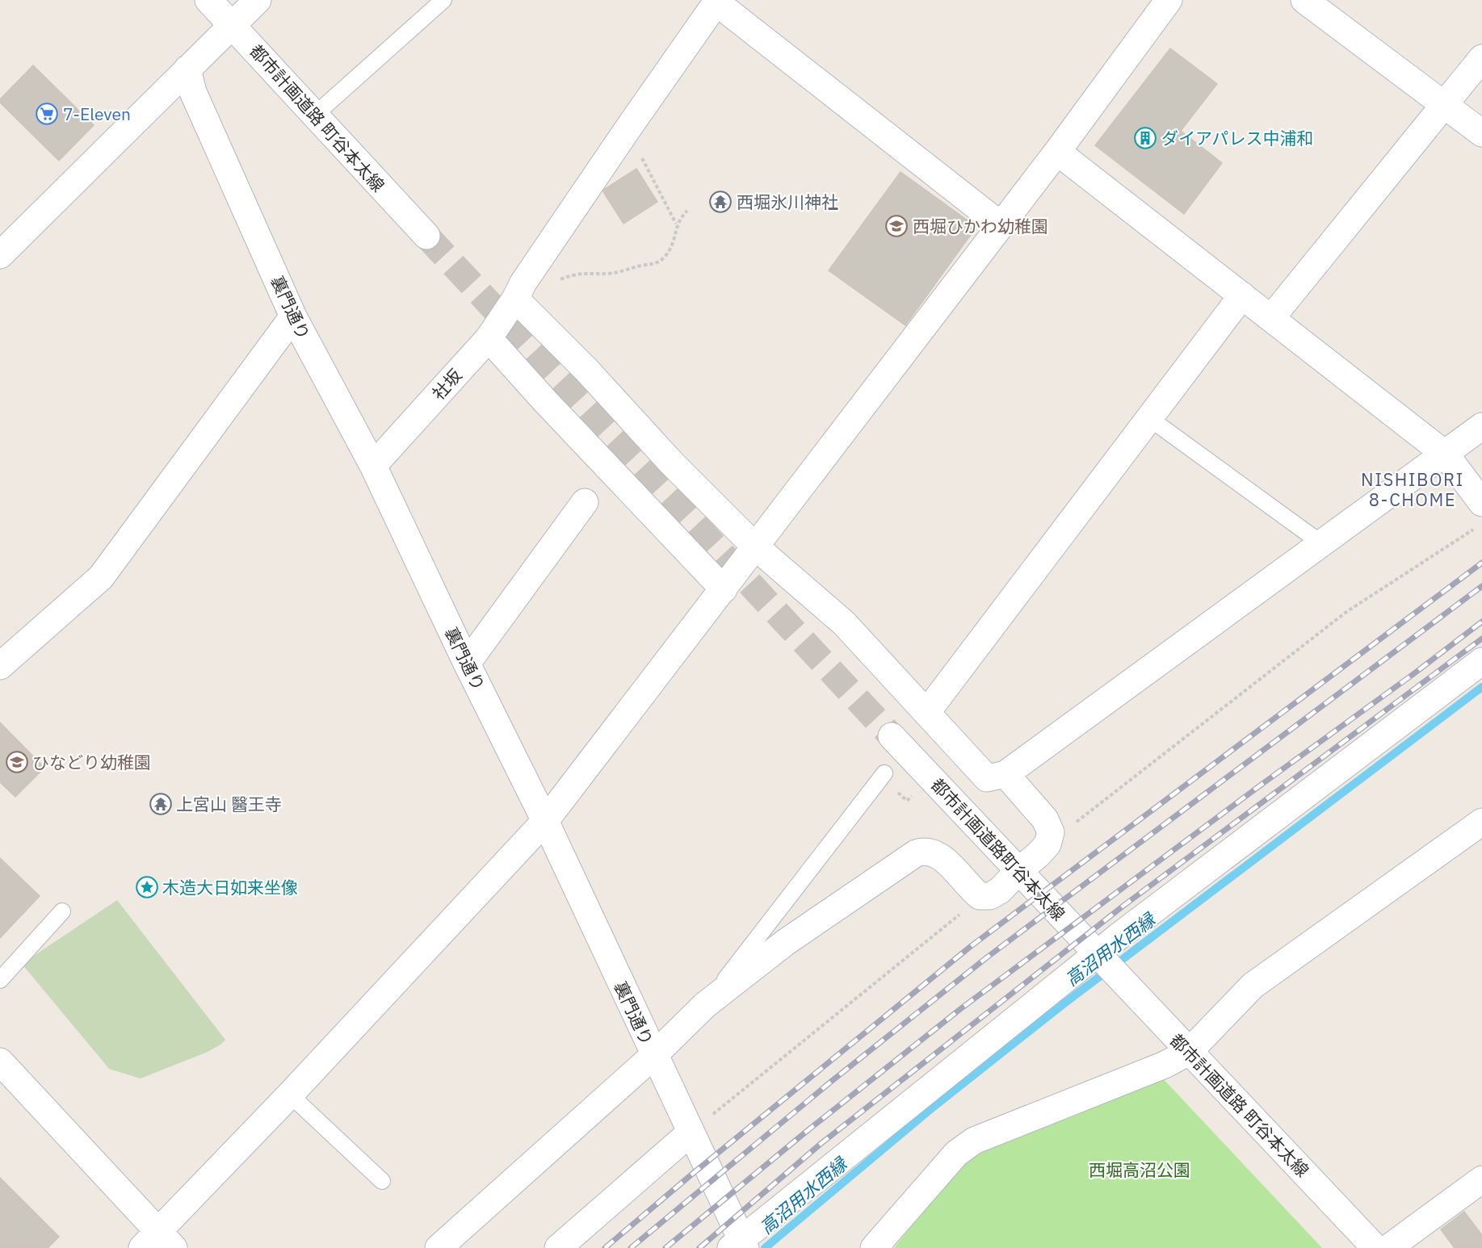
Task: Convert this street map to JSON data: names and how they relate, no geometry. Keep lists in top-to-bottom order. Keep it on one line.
{"streets":{"street":["都市計画道路 町谷本太線","裏門通り","社坂","都市計画道路町谷本太線"]},"crossings":[["都市計画道路 町谷本太線","都市計画道路町谷本太線"],["裏門通り","社坂"]],"districts":["NISHIBORI 8-CHOME"],"water":["高沼用水西縁"],"parks":["西堀高沼公園"],"places":{"supermarket":["7-Eleven"],"building":["ダイアパレス中浦和"],"temple":["西堀氷川神社","上宮山 醫王寺"],"school or university":["西堀ひかわ幼稚園","ひなどり幼稚園"],"place":["木造大日如来坐像"]}}
